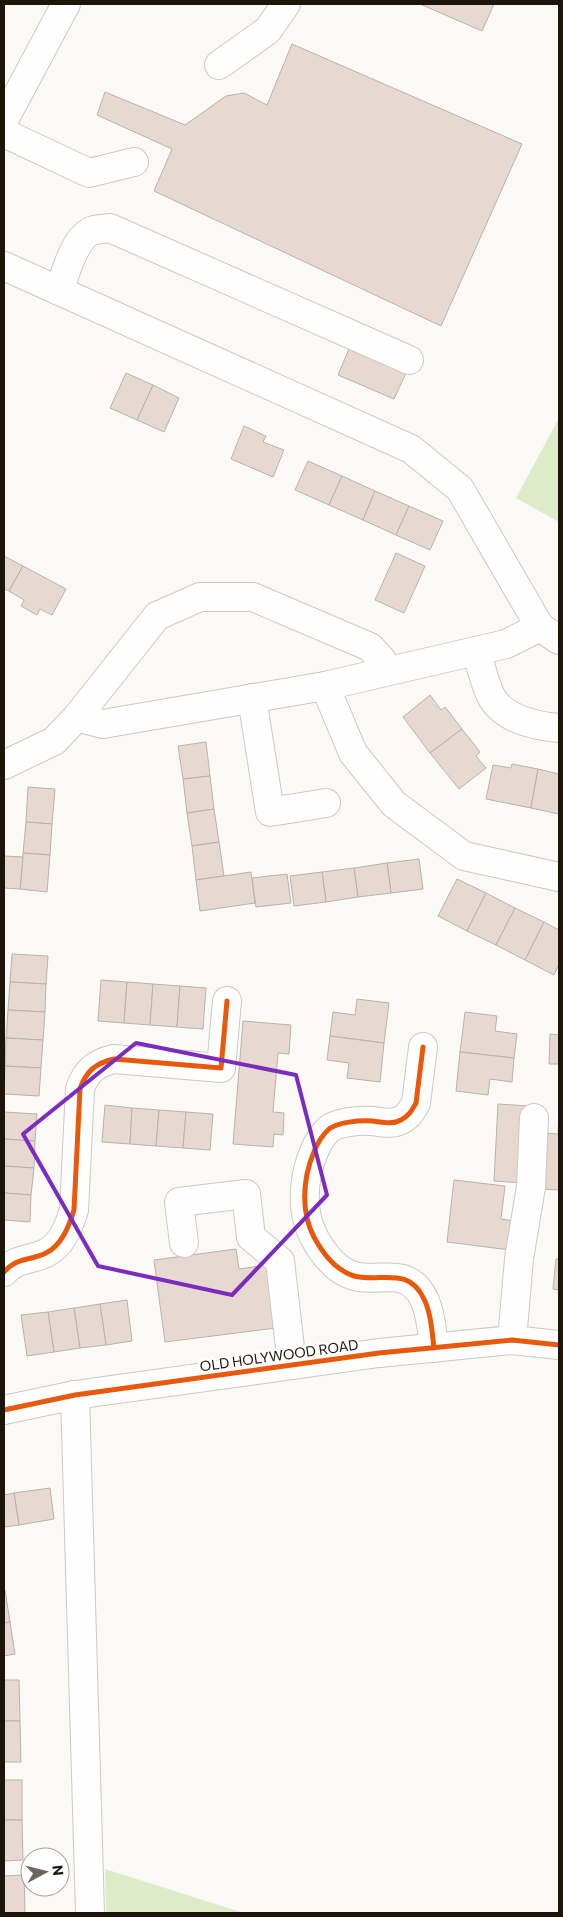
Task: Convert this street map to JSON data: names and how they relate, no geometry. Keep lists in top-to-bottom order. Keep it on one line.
{"streets":{"street":["OLD HOLYWOOD ROAD"]},"north":"right"}
